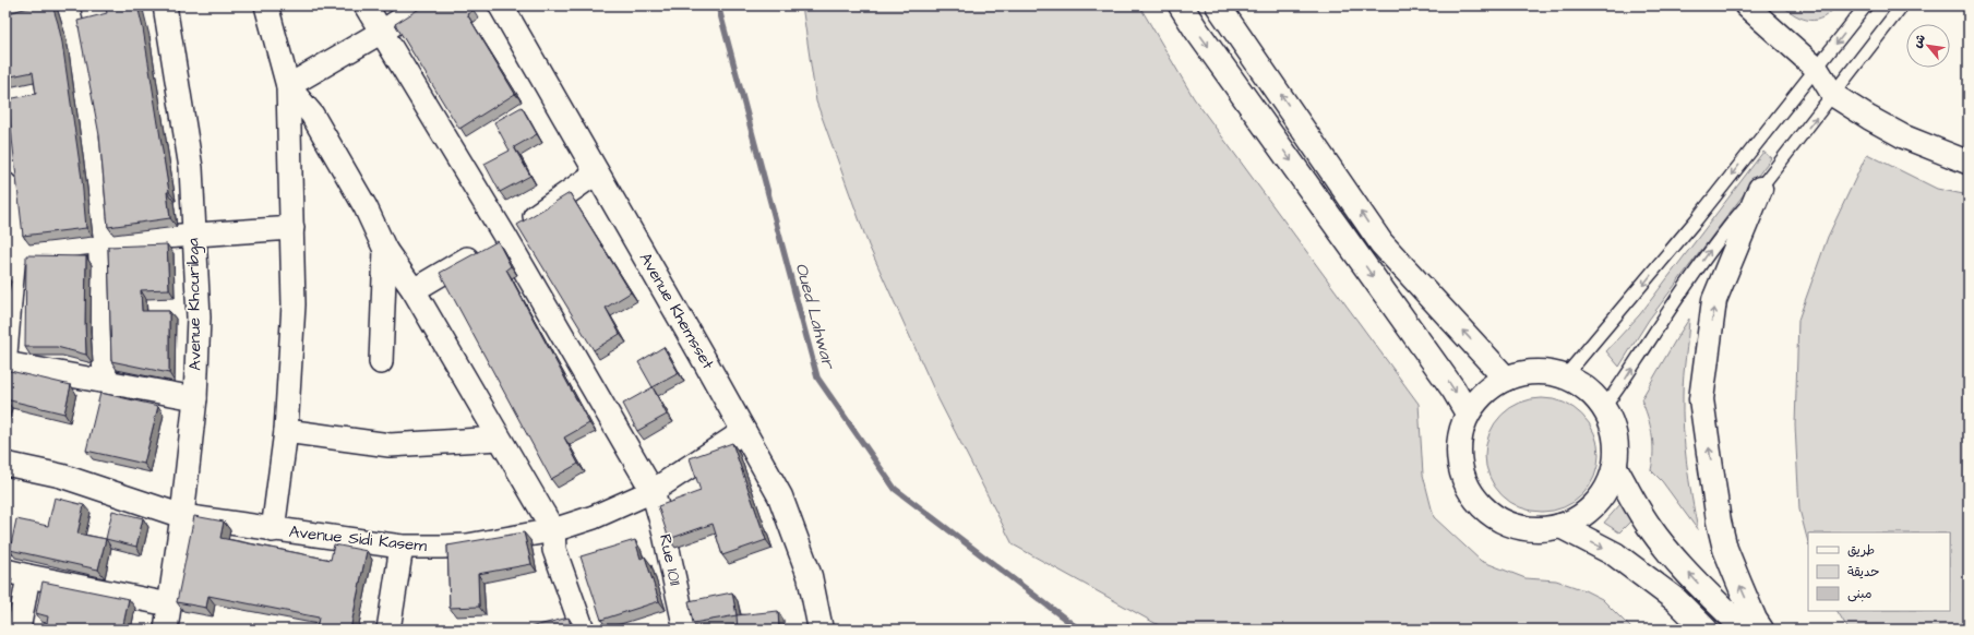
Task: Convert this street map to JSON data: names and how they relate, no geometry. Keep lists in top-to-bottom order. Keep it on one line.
{"streets":{"street":["Avenue Khouribga","Avenue Khemsset","Avenue Sidi Kasem","Rue 1011"]},"crossings":[["Avenue Khouribga","Avenue Sidi Kasem"],["Avenue Khemsset","Avenue Sidi Kasem"],["Avenue Sidi Kasem","Rue 1011"]],"water":["Oued Lahwar"],"legend":["طريق","حديقة","مبنى"],"north":"top left"}
